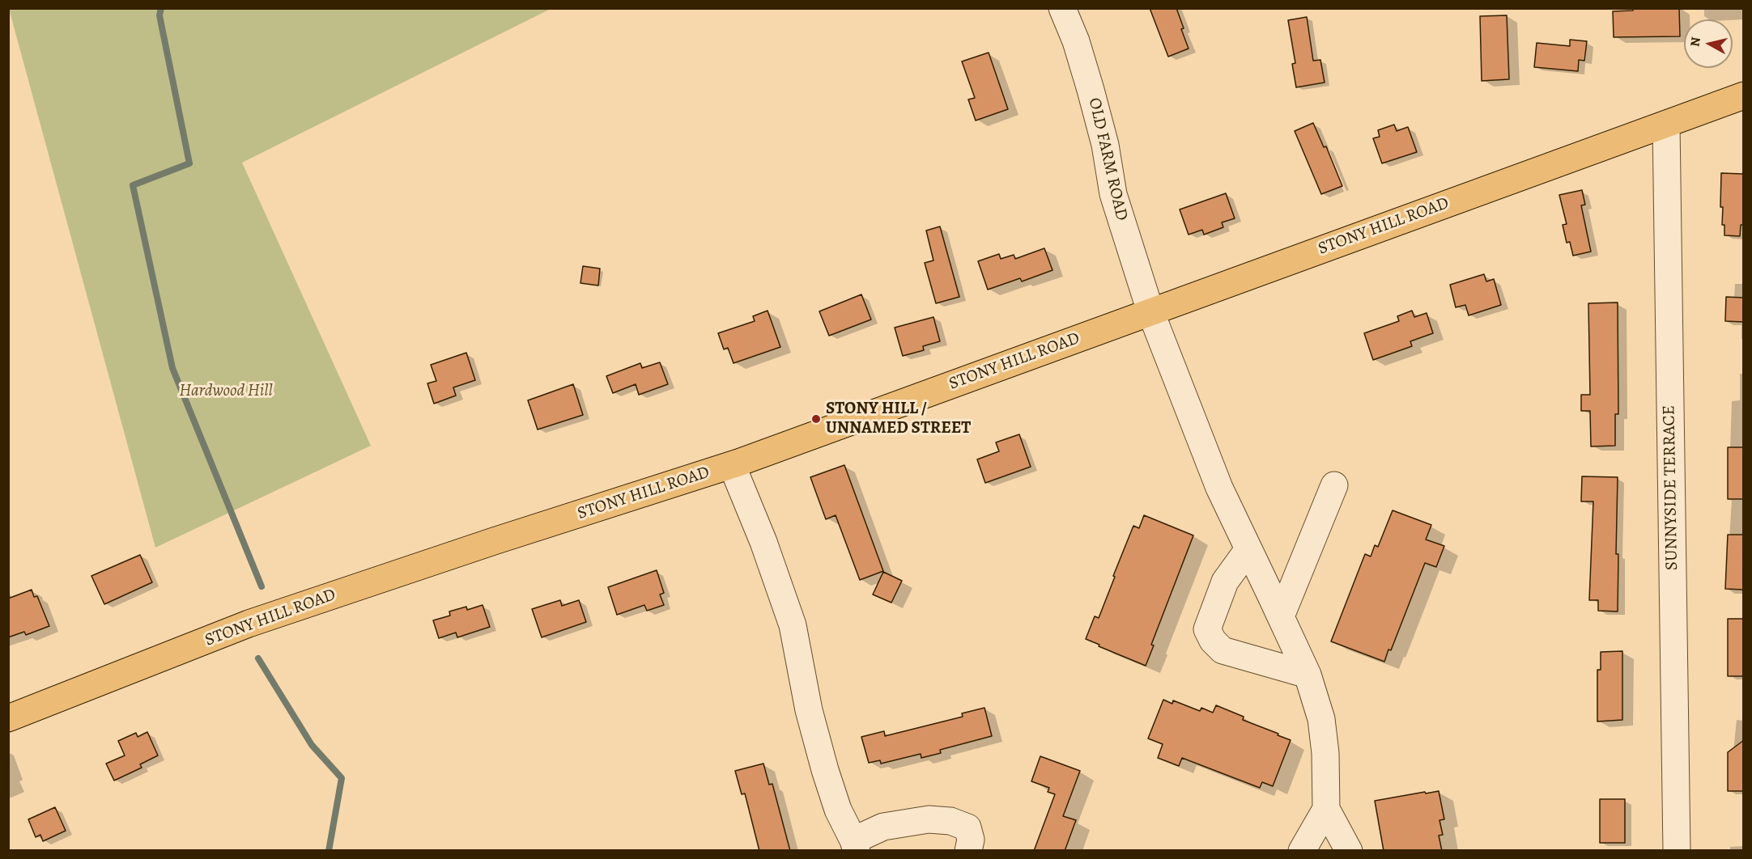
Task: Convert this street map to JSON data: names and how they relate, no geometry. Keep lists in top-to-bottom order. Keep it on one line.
{"streets":{"main road":["STONY HILL ROAD"],"street":["OLD FARM ROAD","SUNNYSIDE TERRACE"]},"crossings":[["OLD FARM ROAD","STONY HILL ROAD"],["STONY HILL ROAD","SUNNYSIDE TERRACE"]],"parks":["Hardwood Hill"],"places":["STONY HILL / UNNAMED STREET"],"north":"left"}
